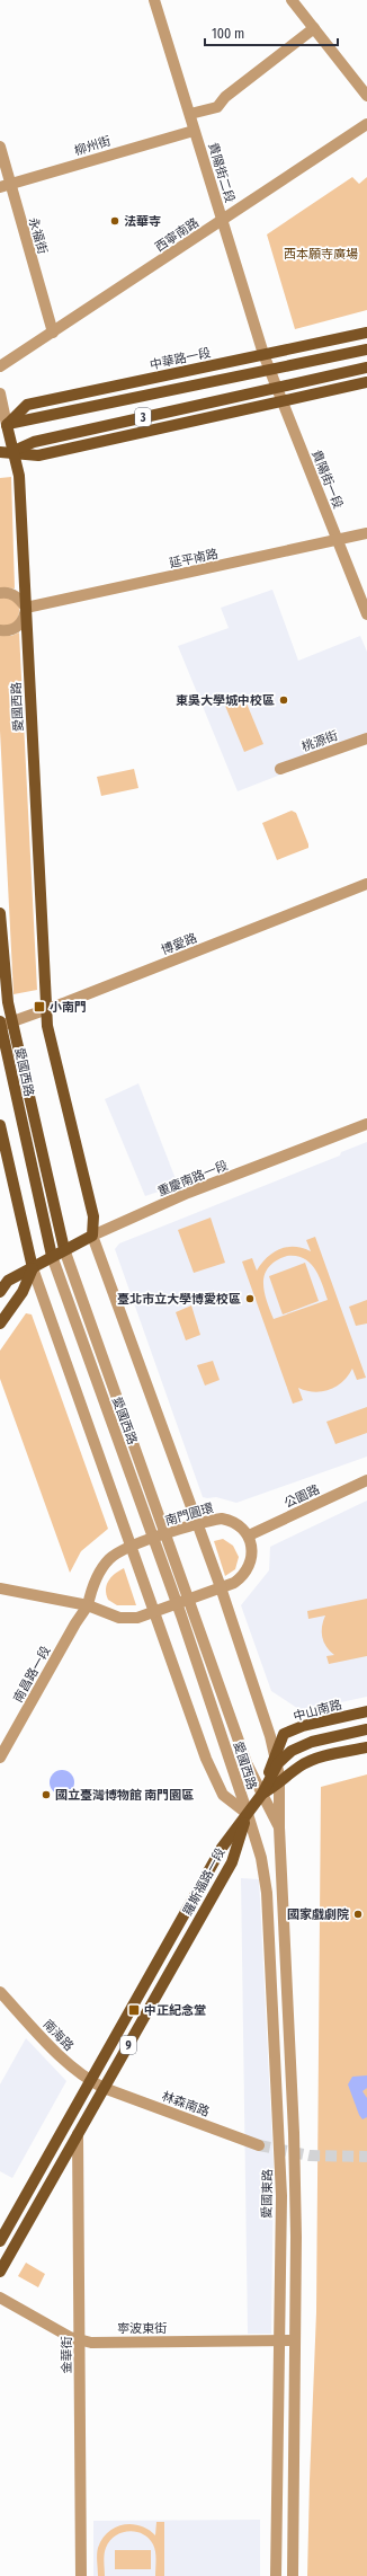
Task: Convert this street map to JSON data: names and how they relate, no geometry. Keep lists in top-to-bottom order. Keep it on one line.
{"streets":{"main road":["中華路一段","3","愛國西路","重慶南路一段","中山南路","羅斯福路一段","9"],"street":["柳州街","貴陽街二段","西寧南路","永福街","貴陽街一段","延平南路","桃源街","博愛路","公園路","南門圓環","南昌路一段","南海路","林森南路","愛國東路","寧波東街","金華街"]},"crossings":[["柳州街","貴陽街二段"],["柳州街","永福街"],["貴陽街二段","西寧南路"],["貴陽街二段","中華路一段"],["貴陽街二段","貴陽街一段"],["西寧南路","永福街"],["中華路一段","3"],["中華路一段","貴陽街一段"],["中華路一段","愛國西路"],["3","貴陽街一段"],["3","愛國西路"],["貴陽街一段","延平南路"],["延平南路","愛國西路"],["愛國西路","博愛路"],["愛國西路","重慶南路一段"],["愛國西路","南門圓環"],["愛國西路","中山南路"],["愛國西路","羅斯福路一段"],["愛國西路","愛國東路"],["公園路","南門圓環"],["南門圓環","南昌路一段"],["中山南路","羅斯福路一段"],["中山南路","愛國東路"],["羅斯福路一段","南海路"],["羅斯福路一段","林森南路"],["羅斯福路一段","愛國東路"],["羅斯福路一段","金華街"],["南海路","林森南路"],["愛國東路","寧波東街"],["寧波東街","金華街"]],"parks":["西本願寺廣場"],"places":{"other":["法華寺","東吳大學城中校區","臺北市立大學博愛校區","國立臺灣博物館 南門園區","國家戲劇院"],"transit":["小南門","中正紀念堂"]},"scale_bar":"100 m"}
